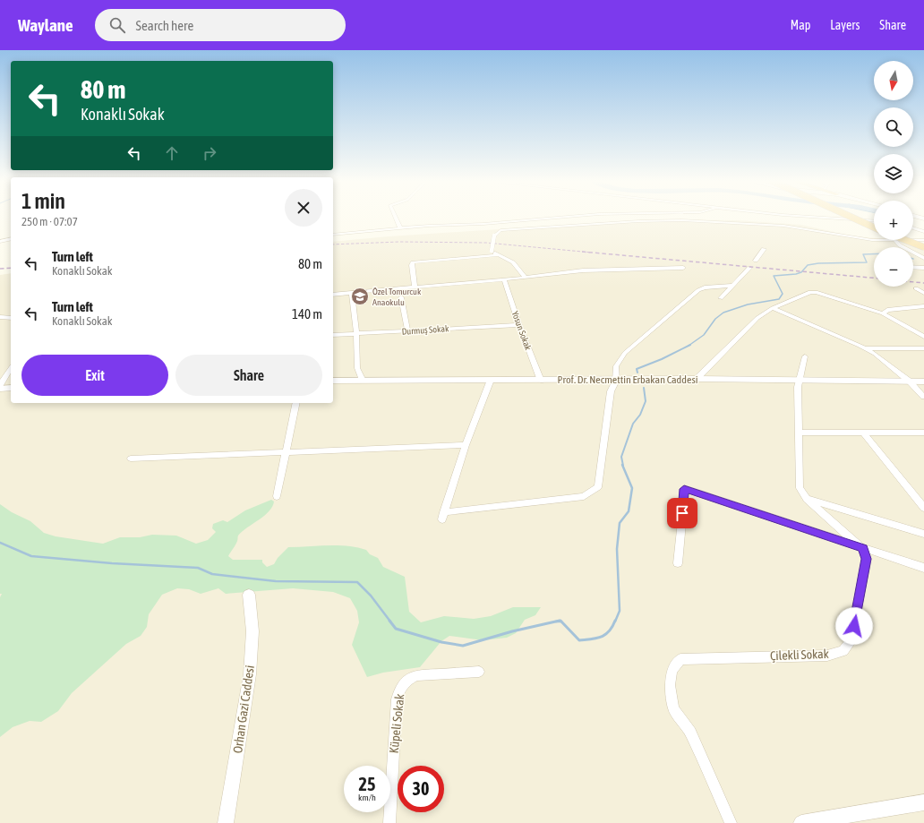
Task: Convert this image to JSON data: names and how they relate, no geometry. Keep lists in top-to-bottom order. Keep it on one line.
{"streets":{"street":["Durmuş Sokak","Yosun Sokak","Prof. Dr. Necmettin Erbakan Caddesi","Çilekli Sokak","Orhan Gazi Caddesi","Küpeli Sokak"]},"crossings":[["Durmuş Sokak","Yosun Sokak"],["Yosun Sokak","Prof. Dr. Necmettin Erbakan Caddesi"]],"places":{"school or university":["Özel Tomurcuk Anaokulu"]},"north":"bottom","page":{"header":"Waylane","search":"Search here","nav":["Map","Layers","Share"],"map_buttons":["+","−"],"turn":["80 m","Konaklı Sokak"],"heading":["1 min","250 m · 07:07"],"list":[{"name":"Turn left","note":"Konaklı Sokak","value":"80 m"},{"name":"Turn left","note":"Konaklı Sokak","value":"140 m"}],"buttons":["Exit","Share"],"speed":"25 km/h","limit":"30"}}
